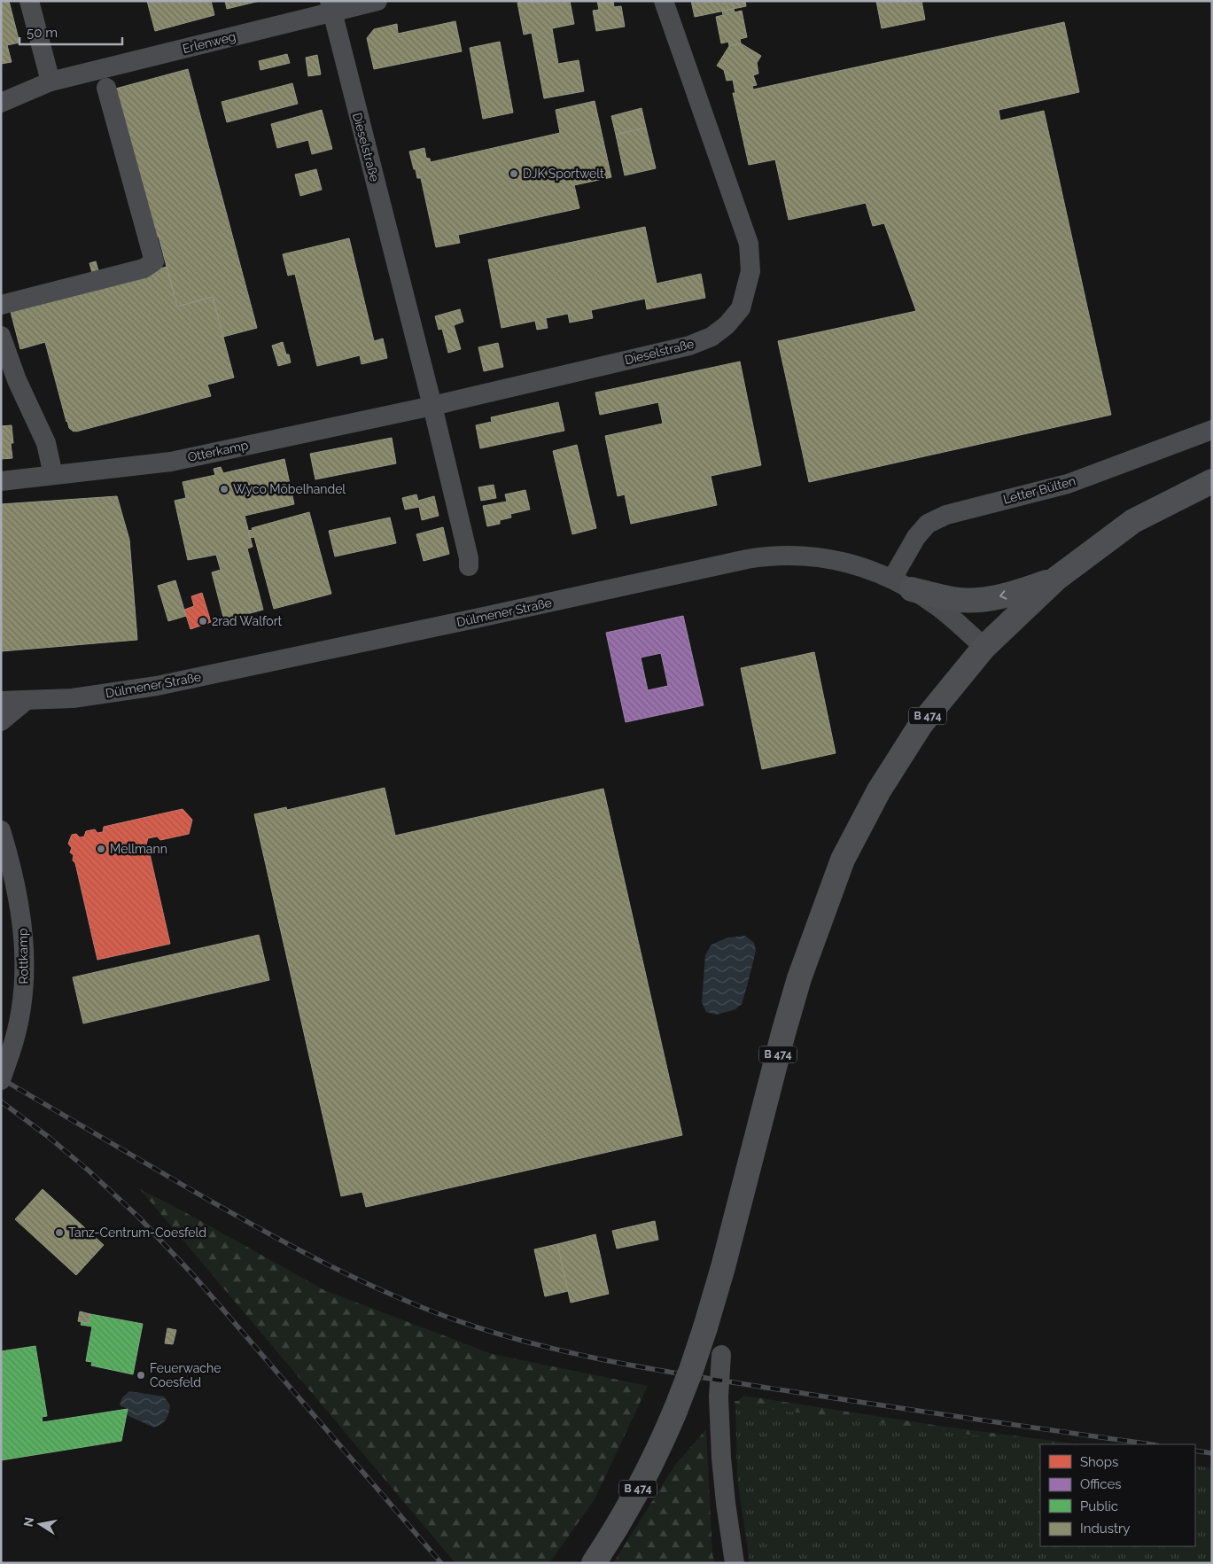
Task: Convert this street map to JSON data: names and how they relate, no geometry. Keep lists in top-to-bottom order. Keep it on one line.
{"streets":{"main road":["B 474"],"street":["Erlenweg","Dieselstraße","Otterkamp","Letter Bülten","Dülmener Straße","Rottkamp"]},"crossings":[["Erlenweg","Dieselstraße"],["Dieselstraße","Otterkamp"],["Letter Bülten","Dülmener Straße"],["Dülmener Straße","B 474"]],"places":["DJK Sportwelt","Wyco Möbelhandel","2rad Walfort","Mellmann","Tanz-Centrum-Coesfeld","Feuerwache Coesfeld"],"legend":["Shops","Offices","Public","Industry"],"scale_bar":"50 m","north":"left"}
